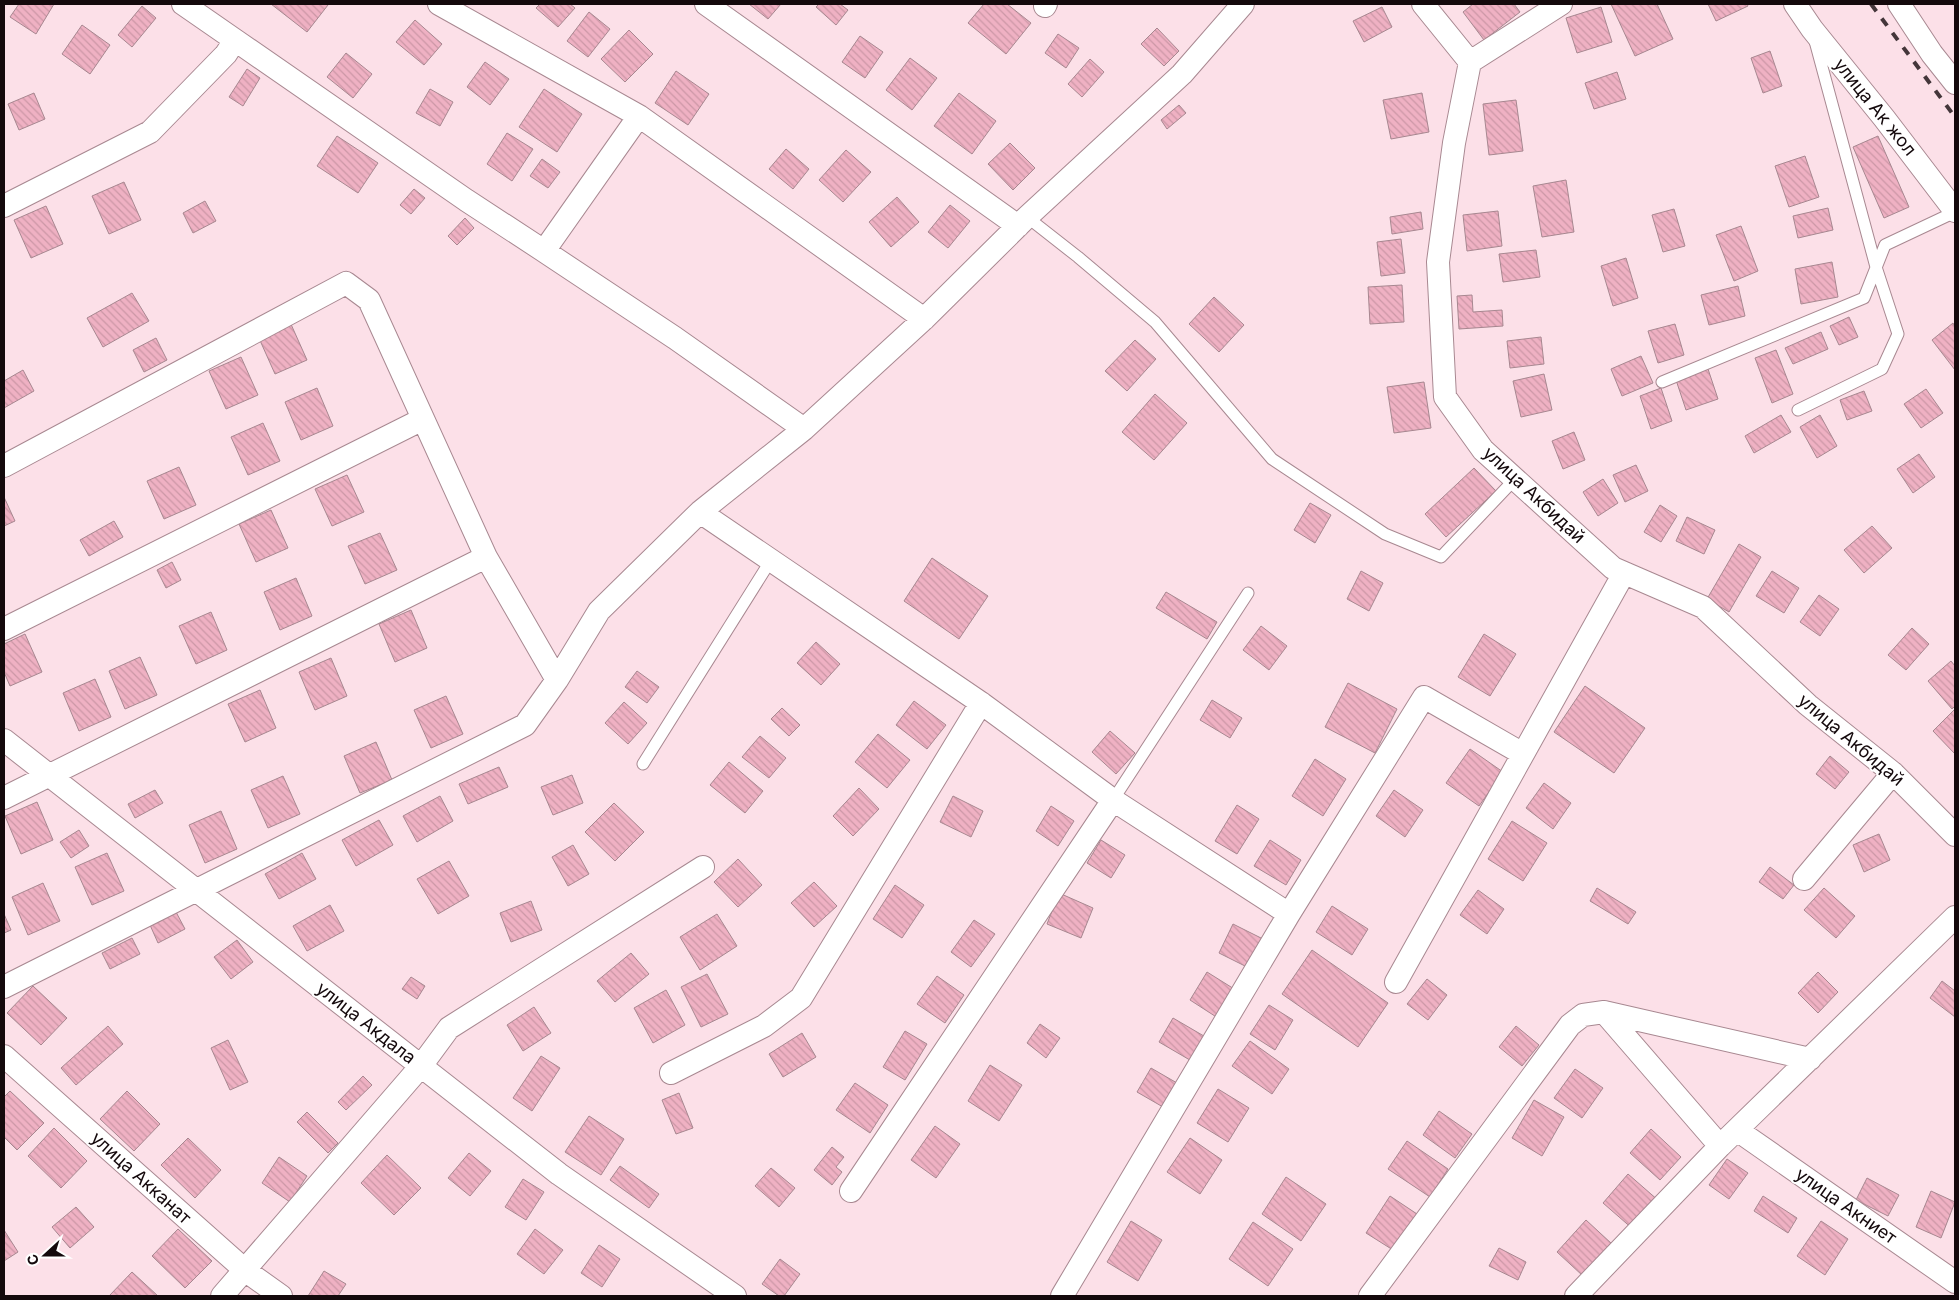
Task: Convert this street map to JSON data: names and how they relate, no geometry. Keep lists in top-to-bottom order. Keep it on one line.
{"streets":{"street":["улица Ак жол","улица Акбидай","улица Акдала","улица Акканат","улица Акниет"]},"north":"left"}
